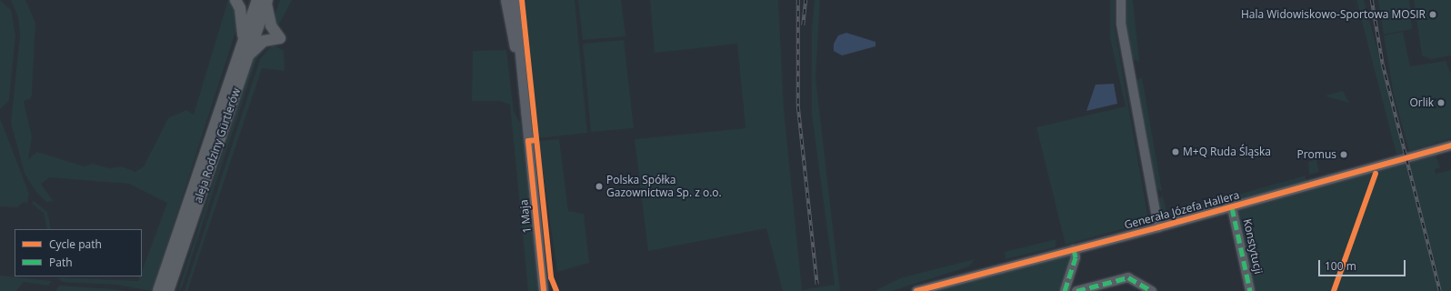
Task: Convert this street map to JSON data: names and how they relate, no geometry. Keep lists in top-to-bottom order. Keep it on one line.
{"streets":{"main road":["aleja Rodziny Gürtlerów"],"street":["Generała Józefa Hallera","1 Maja","Konstytucji"]},"crossings":[["Generała Józefa Hallera","Konstytucji"]],"places":["Hala Widowiskowo-Sportowa MOSIR","Orlik","M+Q Ruda Śląska","Promus","Polska Spółka Gazownictwa Sp. z o.o."],"legend":["Cycle path","Path"],"scale_bar":"100 m"}
